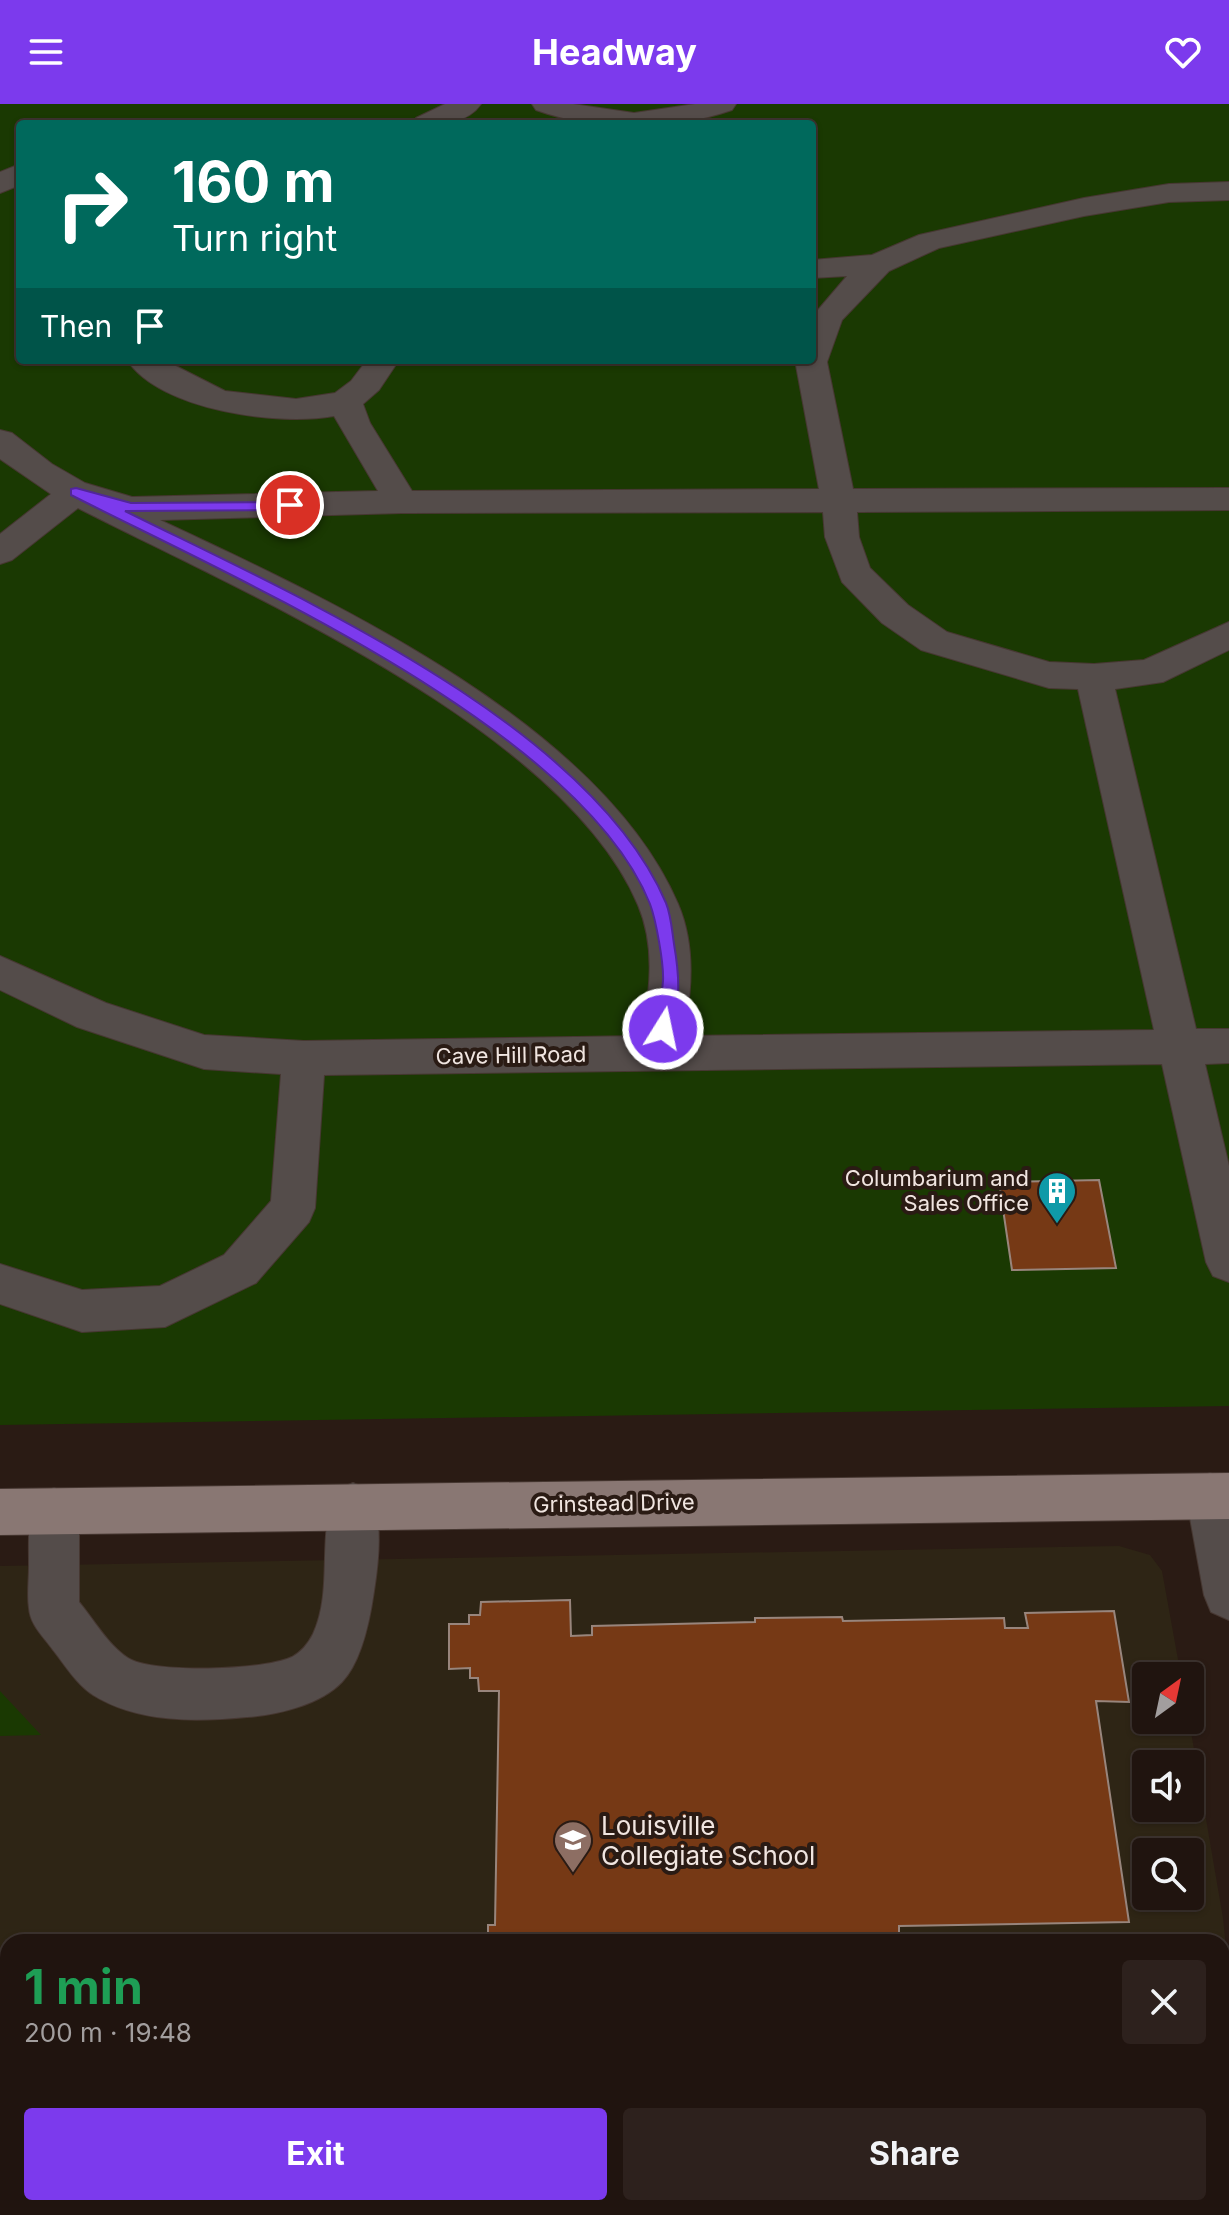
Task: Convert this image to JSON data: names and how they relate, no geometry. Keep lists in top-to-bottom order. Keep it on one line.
{"streets":{"main road":["Grinstead Drive"],"street":["Cave Hill Road"]},"places":{"building":["Columbarium and Sales Office"],"school or university":["Louisville Collegiate School"]},"north":"top right","page":{"header":"Headway","turn":["160 m","Turn right"],"then":"Then","heading":["1 min","200 m · 19:48"],"buttons":["Exit","Share"]}}
